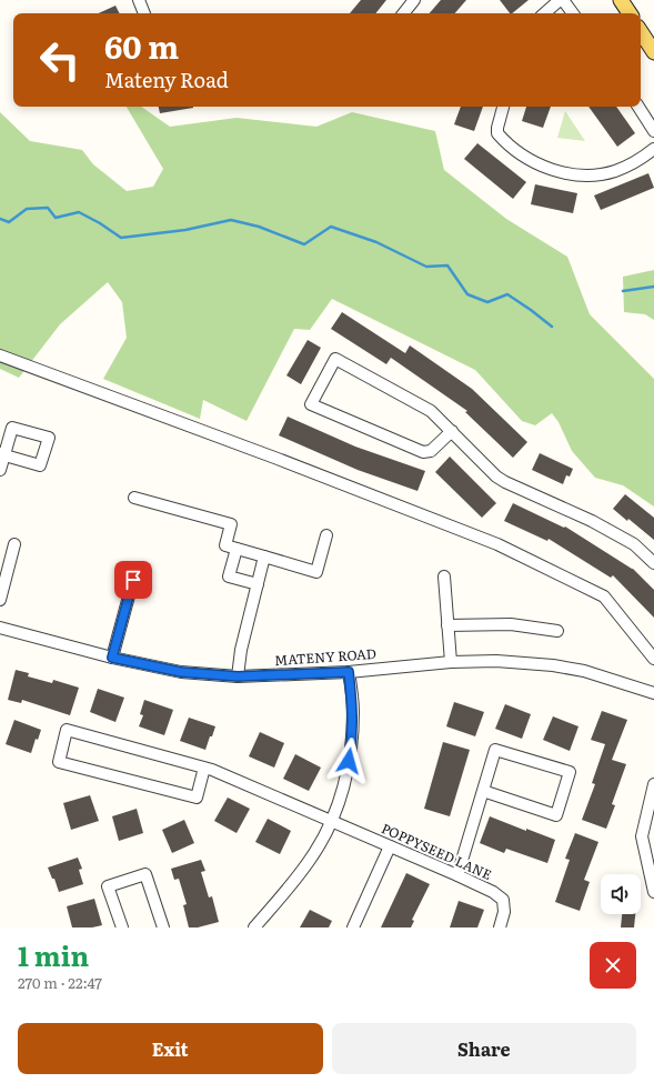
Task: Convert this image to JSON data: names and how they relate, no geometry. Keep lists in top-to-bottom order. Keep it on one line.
{"streets":{"street":["MATENY ROAD","POPPYSEED LANE"]},"page":{"turn":["60 m","Mateny Road"],"heading":["1 min","270 m · 22:47"],"buttons":["Exit","Share"]}}
